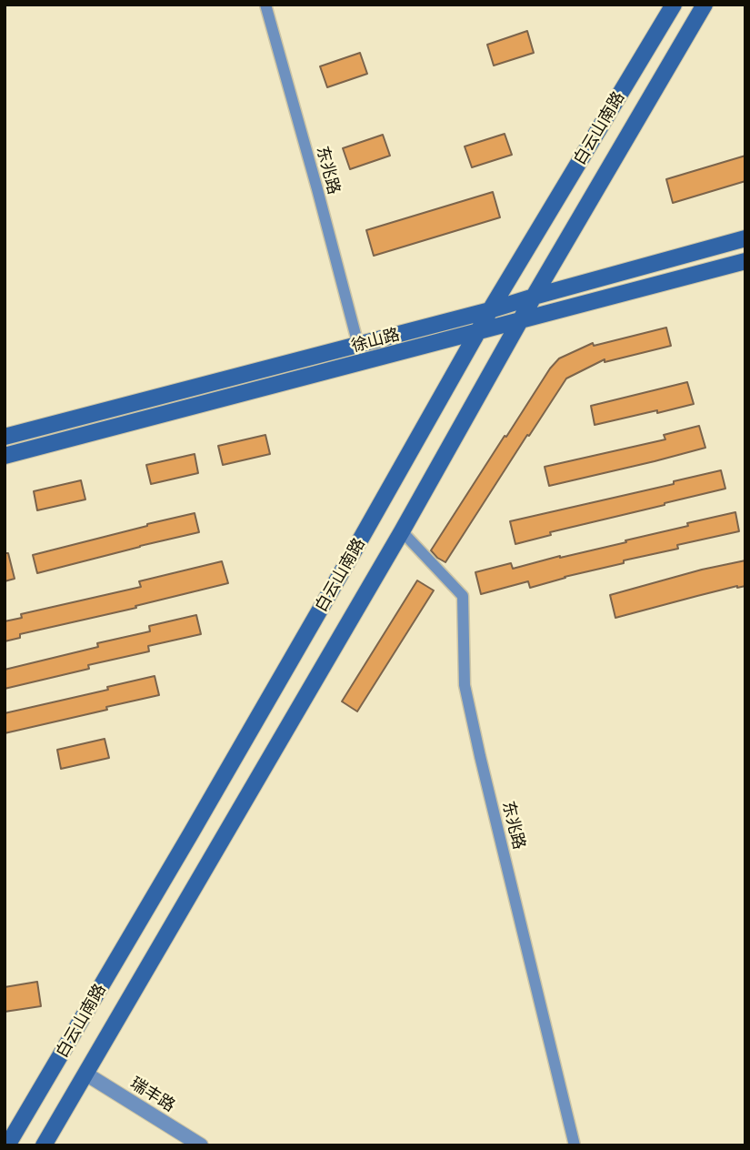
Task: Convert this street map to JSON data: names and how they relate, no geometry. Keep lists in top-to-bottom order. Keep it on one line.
{"streets":{"main road":["白云山南路","徐山路"],"street":["东兆路","瑞丰路"]},"crossings":[["白云山南路","东兆路"],["白云山南路","徐山路"],["白云山南路","瑞丰路"],["东兆路","徐山路"]]}
